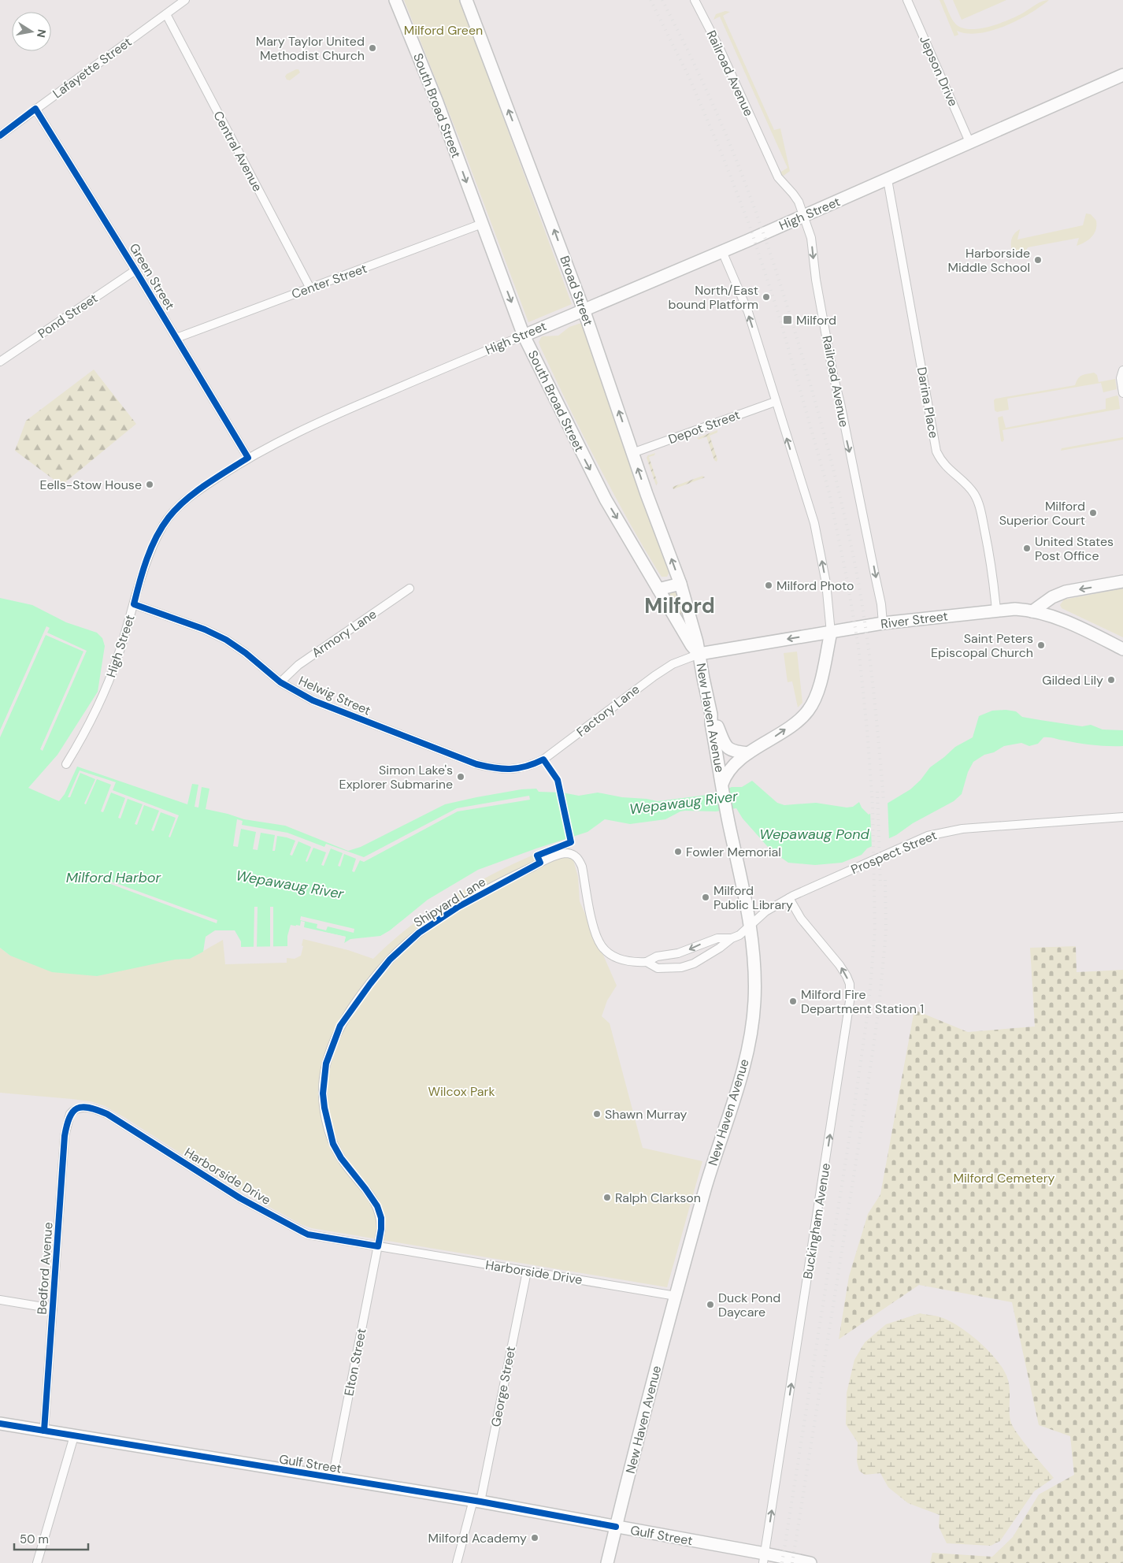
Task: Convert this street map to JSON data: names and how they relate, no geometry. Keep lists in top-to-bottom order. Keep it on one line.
{"streets":{"main road":["South Broad Street","High Street","Broad Street","River Street","New Haven Avenue","Gulf Street"],"street":["Lafayette Street","Jepson Drive","Railroad Avenue","Central Avenue","Green Street","Center Street","Pond Street","Darina Place","Depot Street","Armory Lane","Helwig Street","Factory Lane","Prospect Street","Shipyard Lane","Harborside Drive","Buckingham Avenue","Bedford Avenue","Elton Street","George Street"]},"crossings":[["Lafayette Street","Central Avenue"],["Lafayette Street","Green Street"],["Jepson Drive","High Street"],["Railroad Avenue","High Street"],["Railroad Avenue","River Street"],["South Broad Street","High Street"],["South Broad Street","Center Street"],["South Broad Street","Broad Street"],["South Broad Street","River Street"],["South Broad Street","Factory Lane"],["South Broad Street","New Haven Avenue"],["Central Avenue","Center Street"],["High Street","Green Street"],["High Street","Broad Street"],["High Street","Darina Place"],["High Street","Helwig Street"],["Green Street","Center Street"],["Green Street","Pond Street"],["Broad Street","Depot Street"],["Broad Street","River Street"],["Broad Street","Factory Lane"],["Broad Street","New Haven Avenue"],["Darina Place","River Street"],["River Street","Factory Lane"],["River Street","New Haven Avenue"],["Armory Lane","Helwig Street"],["Helwig Street","Factory Lane"],["Factory Lane","New Haven Avenue"],["New Haven Avenue","Prospect Street"],["New Haven Avenue","Shipyard Lane"],["New Haven Avenue","Harborside Drive"],["New Haven Avenue","Gulf Street"],["Prospect Street","Shipyard Lane"],["Prospect Street","Buckingham Avenue"],["Shipyard Lane","Harborside Drive"],["Shipyard Lane","Elton Street"],["Harborside Drive","Bedford Avenue"],["Harborside Drive","Elton Street"],["Harborside Drive","George Street"],["Buckingham Avenue","Gulf Street"],["Bedford Avenue","Gulf Street"],["Elton Street","Gulf Street"],["George Street","Gulf Street"]],"one_way":["South Broad Street","Broad Street","Buckingham Avenue"],"districts":["Milford"],"water":["Wepawaug River","Wepawaug Pond","Milford Harbor"],"parks":["Milford Green","Wilcox Park","Milford Cemetery"],"places":{"other":["Mary Taylor United Methodist Church","Harborside Middle School","North/East bound Platform","Eells-Stow House","Milford Superior Court","United States Post Office","Milford Photo","Saint Peters Episcopal Church","Gilded Lily","Simon Lake's Explorer Submarine","Fowler Memorial","Milford Public Library","Milford Fire Department Station 1","Shawn Murray","Ralph Clarkson","Duck Pond Daycare","Milford Academy"],"transit":["Milford"]},"scale_bar":"50 m","north":"right"}
